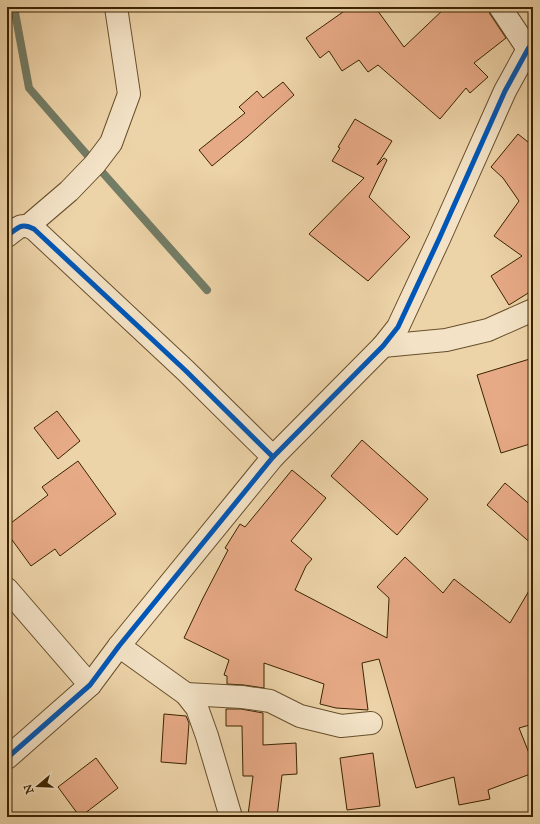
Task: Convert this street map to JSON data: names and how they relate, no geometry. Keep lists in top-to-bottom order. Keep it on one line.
{"north":"left"}
